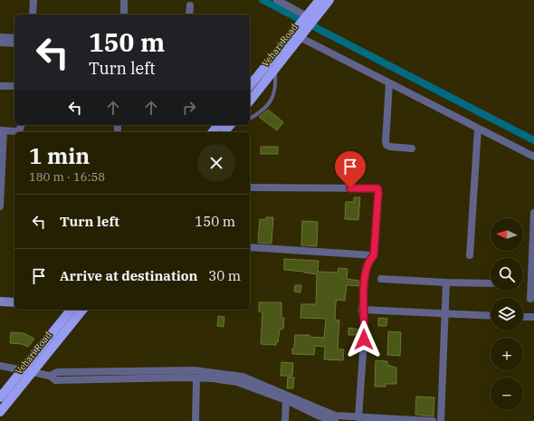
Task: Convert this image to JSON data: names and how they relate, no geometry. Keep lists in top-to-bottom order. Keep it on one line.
{"streets":{"main road":["Vehari Road"]},"north":"left","page":{"turn":["150 m","Turn left"],"heading":["1 min","180 m · 16:58"],"list":[{"name":"Turn left","value":"150 m"},{"name":"Arrive at destination","value":"30 m"}],"map_buttons":["+","−"]}}
